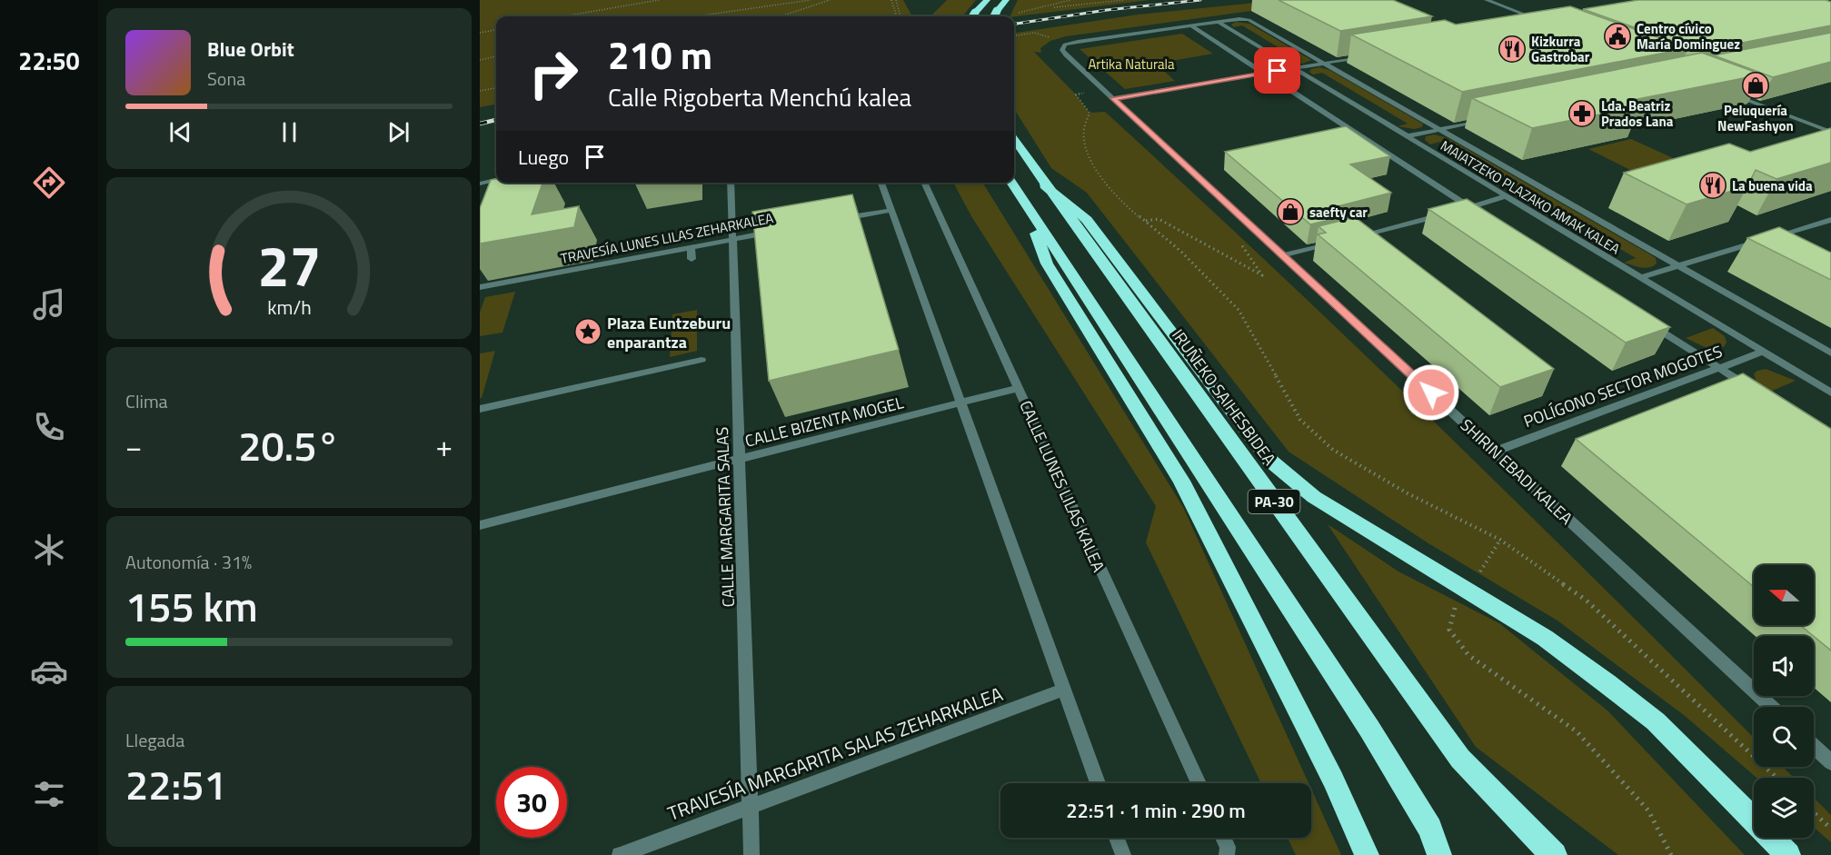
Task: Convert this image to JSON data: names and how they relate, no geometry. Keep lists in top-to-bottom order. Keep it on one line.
{"streets":{"highway":["IRUÑEKO SAIHESBIDEA","PA-30"],"street":["MAIATZEKO PLAZAKO AMAK KALEA","TRAVESÍA LUNES LILAS ZEHARKALEA","POLÍGONO SECTOR MOGOTES","CALLE BIZENTA MOGEL","SHIRIN EBADI KALEA","CALLE LUNES LILAS KALEA","CALLE MARGARITA SALAS","TRAVESÍA MARGARITA SALAS ZEHARKALEA"]},"crossings":[["MAIATZEKO PLAZAKO AMAK KALEA","POLÍGONO SECTOR MOGOTES"],["MAIATZEKO PLAZAKO AMAK KALEA","SHIRIN EBADI KALEA"],["TRAVESÍA LUNES LILAS ZEHARKALEA","CALLE MARGARITA SALAS"],["POLÍGONO SECTOR MOGOTES","SHIRIN EBADI KALEA"],["CALLE BIZENTA MOGEL","CALLE LUNES LILAS KALEA"],["CALLE BIZENTA MOGEL","CALLE MARGARITA SALAS"],["CALLE MARGARITA SALAS","TRAVESÍA MARGARITA SALAS ZEHARKALEA"]],"parks":["Artika Naturala"],"places":{"public building":["Centro cívico María Dominguez"],"restaurant":["Kizkurra Gastrobar","La buena vida"],"shop":["Peluquería NewFashyon","saefty car"],"pharmacy":["Lda. Beatriz Prados Lana"],"place":["Plaza Euntzeburu enparantza"]},"north":"left","page":{"tabs":"22:50","turn":["210 m","Calle Rigoberta Menchú kalea"],"song":["Blue Orbit","Sona"],"then":"Luego","tile":["Clima",["Autonomía · 31%","155 km"],["Llegada","22:51"]],"heat":["−","20.5°","+"],"limit":"30","trip":"22:51 · 1 min · 290 m","gauge":["27","km/h"]}}
